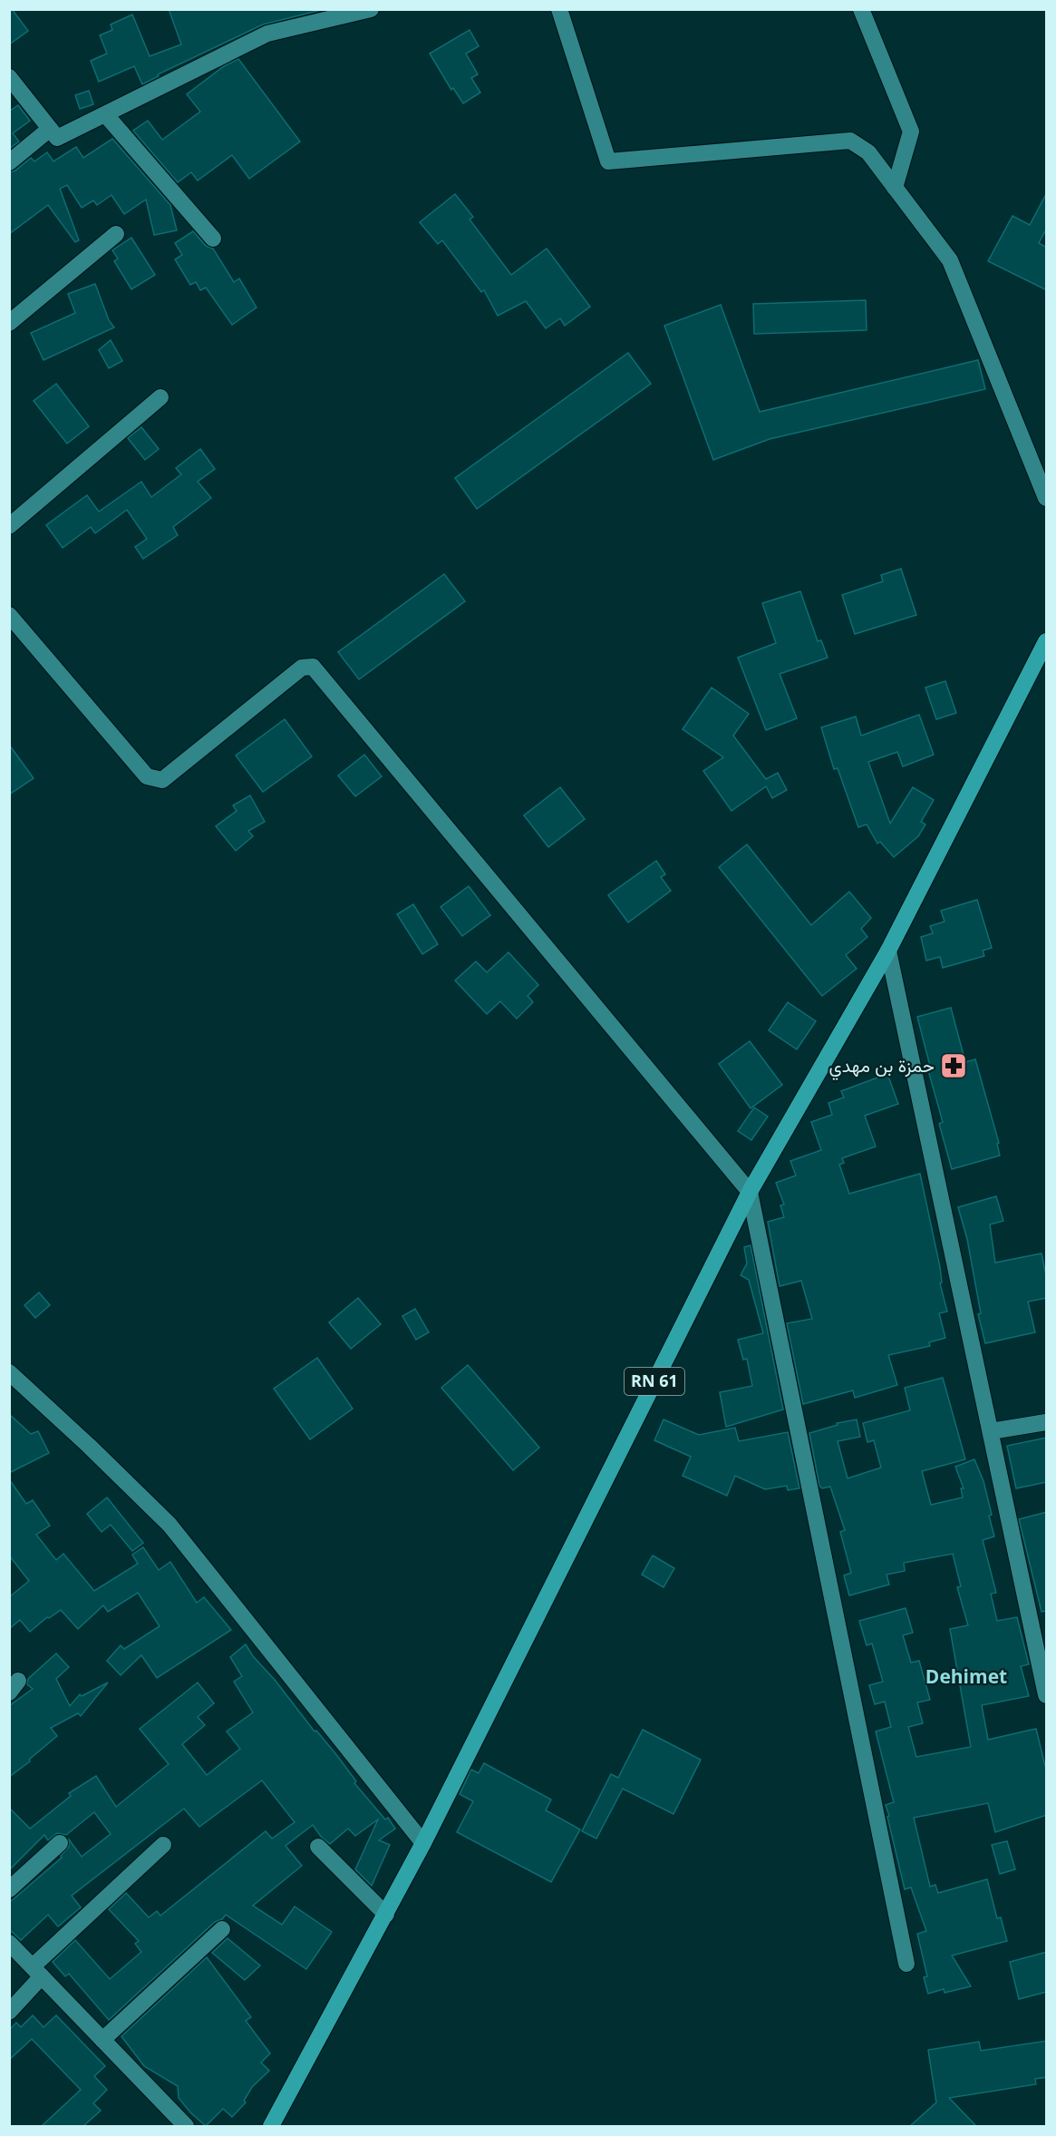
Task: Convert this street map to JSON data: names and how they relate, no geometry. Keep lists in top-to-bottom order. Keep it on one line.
{"streets":{"main road":["RN 61"]},"districts":["Dehimet"],"places":{"pharmacy":["حمزة بن مهدي"]}}
